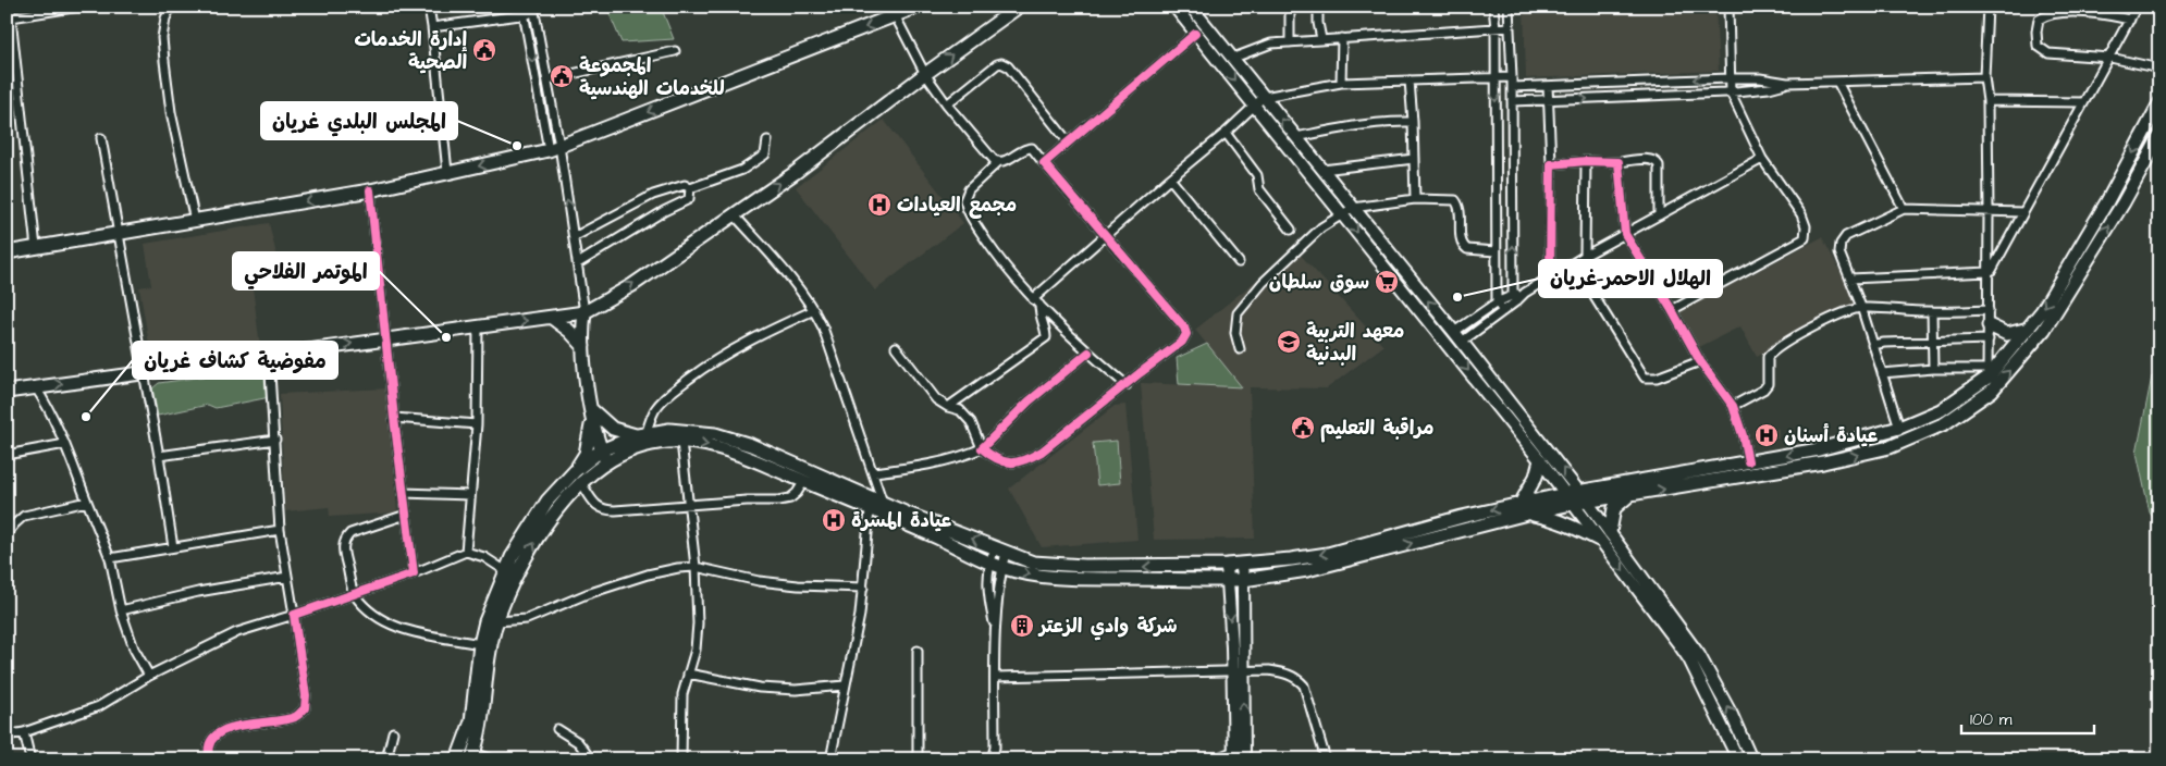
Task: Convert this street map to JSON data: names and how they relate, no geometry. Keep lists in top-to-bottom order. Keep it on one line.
{"places":{"public building":["إدارة الخدمات الصحية","المجموعة للخدمات الهندسية","مراقبة التعليم"],"other":["المجلس البلدي غريان","الهلال الاحمر-غريان","الموتمر الفلاحي","مفوضية كشاف غريان"],"hospital":["مجمع العيادات","عيادة أسنان","عيادة المسرة"],"supermarket":["سوق سلطان"],"school or university":["معهد التربية البدنية"],"building":["شركة وادي الزعتر"]},"scale_bar":"100 m"}
